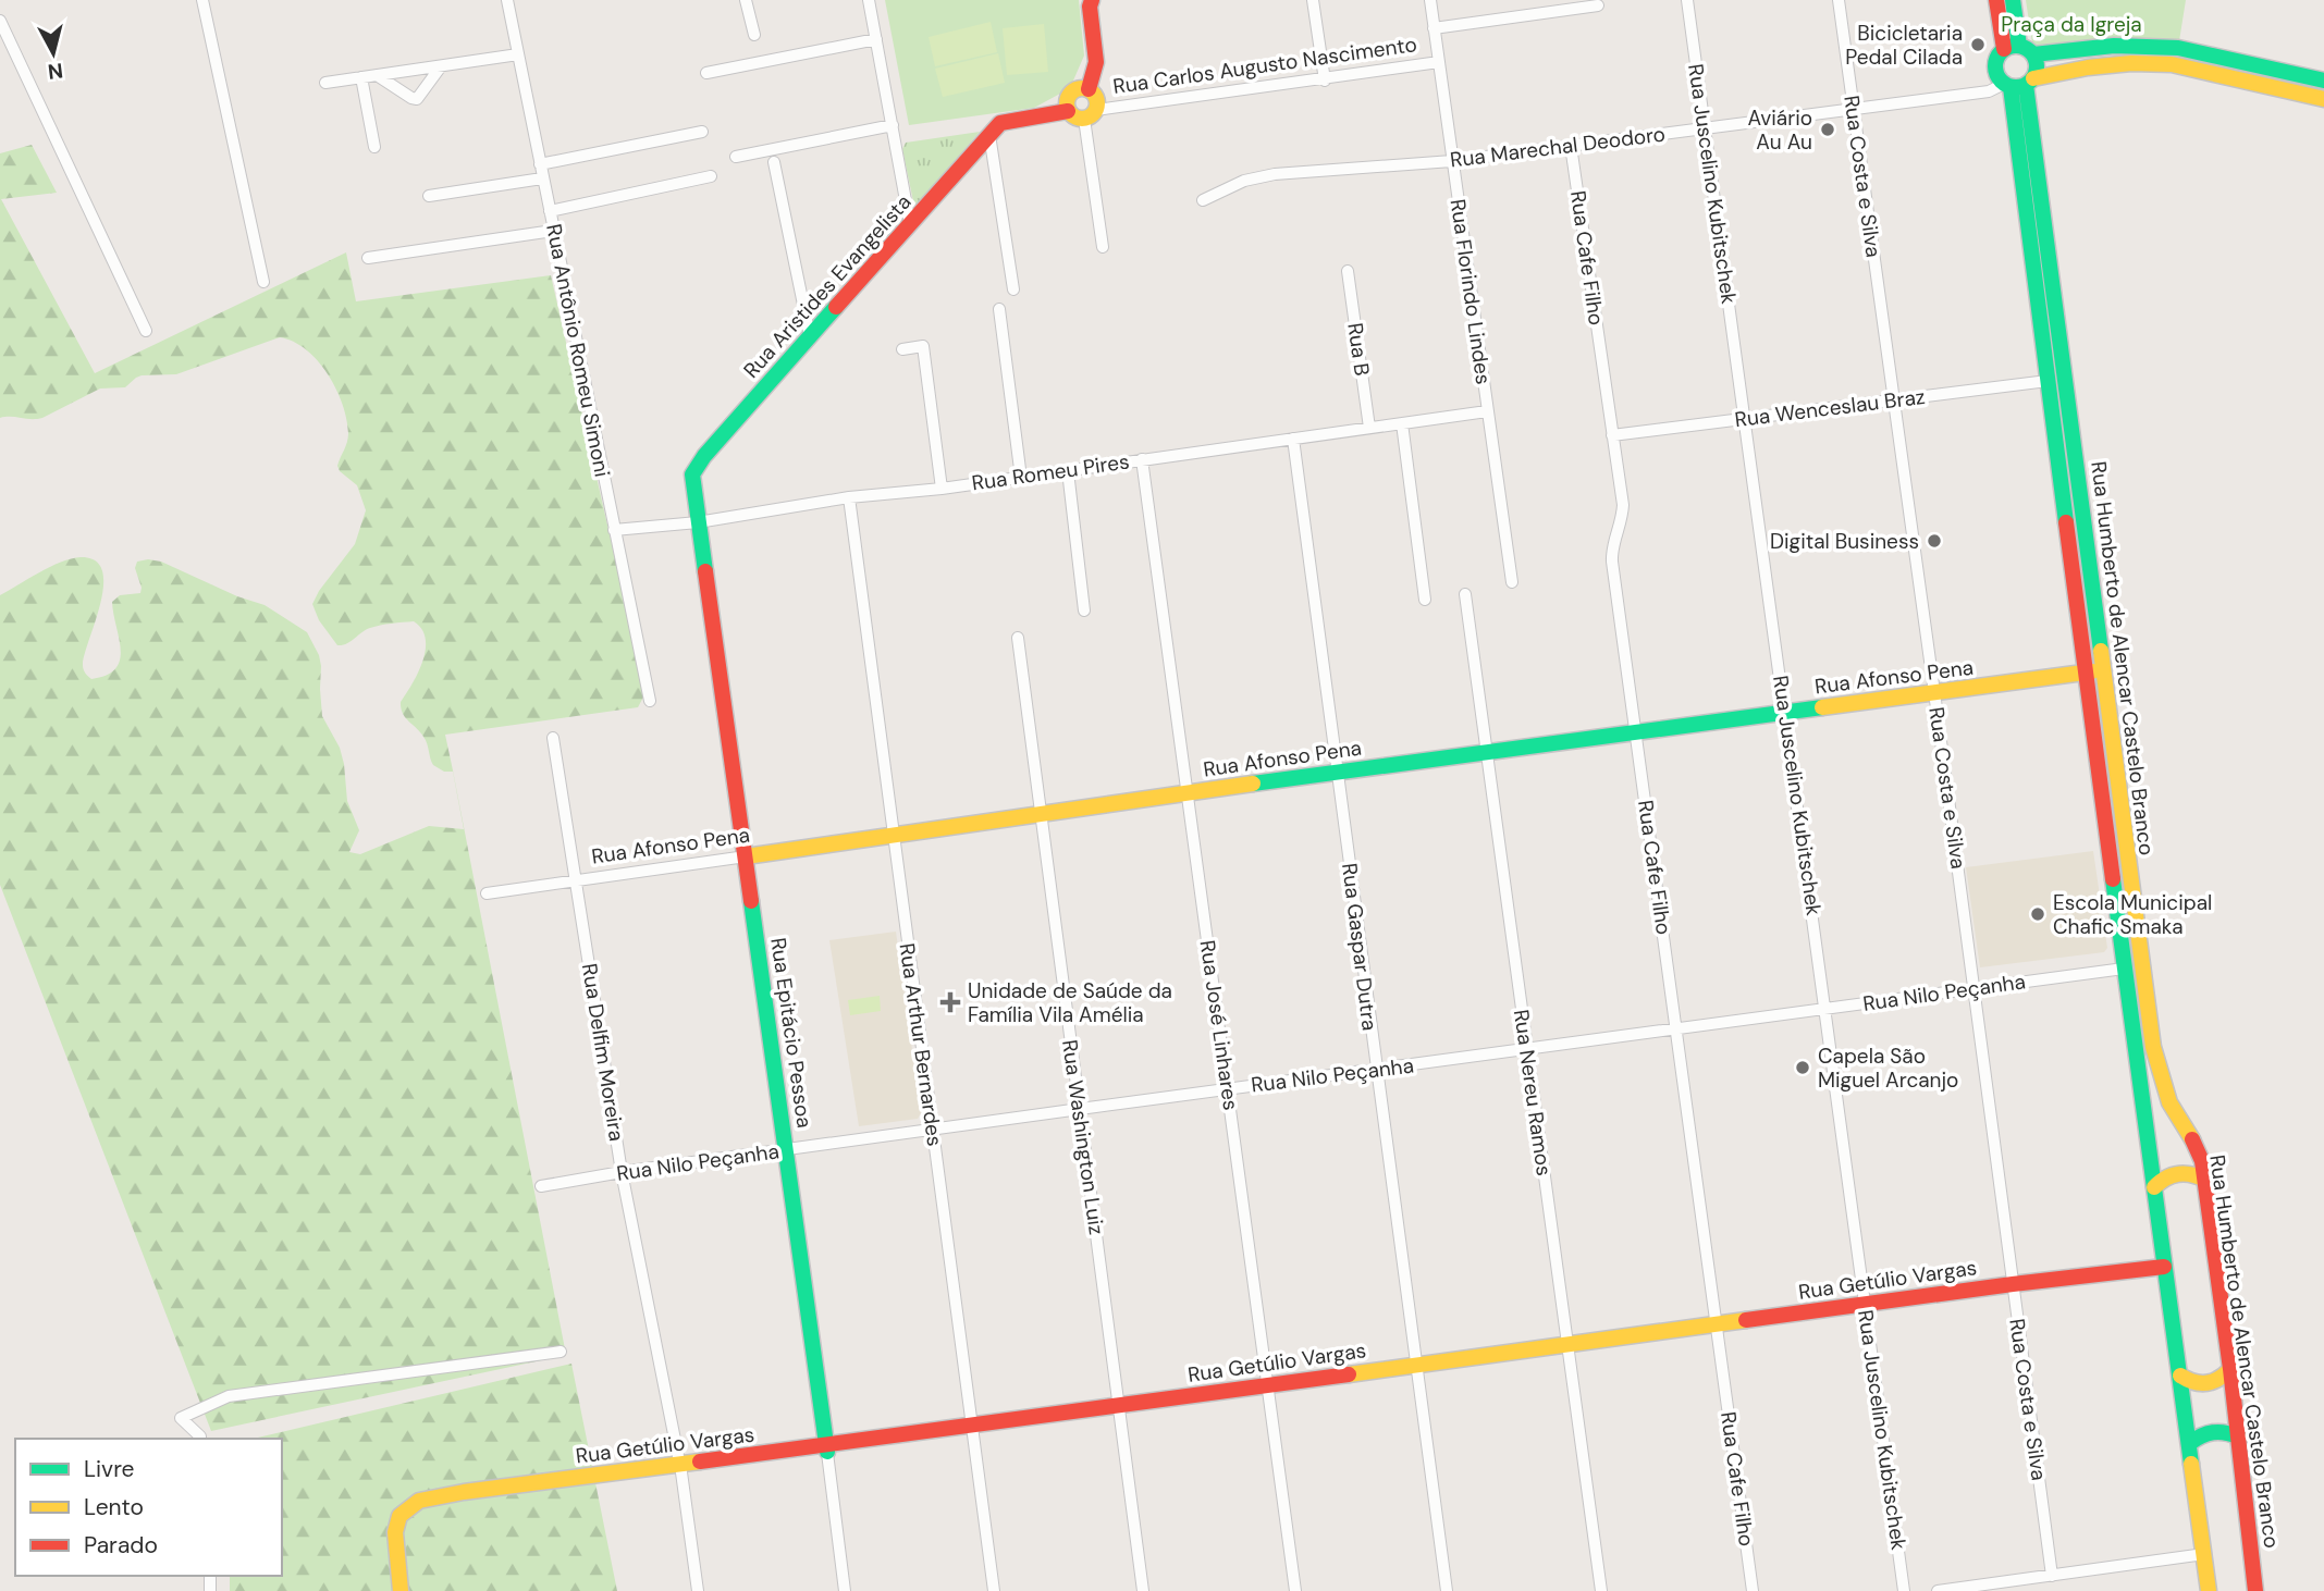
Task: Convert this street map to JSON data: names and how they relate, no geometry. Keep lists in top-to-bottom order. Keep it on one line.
{"streets":{"street":["Rua Carlos Augusto Nascimento","Rua Marechal Deodoro","Rua Costa e Silva","Rua Juscelino Kubitschek","Rua Cafe Filho","Rua Aristides Evangelista","Rua Florindo Lindes","Rua B","Rua Antônio Romeu Simoni","Rua Wenceslau Braz","Rua Romeu Pires","Rua Humberto de Alencar Castelo Branco","Rua Afonso Pena","Rua Gaspar Dutra","Rua Nilo Peçanha","Rua José Linhares","Rua Epitácio Pessoa","Rua Arthur Bernardes","Rua Delfim Moreira","Rua Nereu Ramos","Rua Washington Luiz","Rua Getúlio Vargas"]},"crossings":[["Rua Carlos Augusto Nascimento","Rua Florindo Lindes"],["Rua Marechal Deodoro","Rua Costa e Silva"],["Rua Marechal Deodoro","Rua Juscelino Kubitschek"],["Rua Marechal Deodoro","Rua Cafe Filho"],["Rua Marechal Deodoro","Rua Florindo Lindes"],["Rua Marechal Deodoro","Rua Humberto de Alencar Castelo Branco"],["Rua Costa e Silva","Rua Wenceslau Braz"],["Rua Costa e Silva","Rua Afonso Pena"],["Rua Costa e Silva","Rua Nilo Peçanha"],["Rua Costa e Silva","Rua Getúlio Vargas"],["Rua Juscelino Kubitschek","Rua Wenceslau Braz"],["Rua Juscelino Kubitschek","Rua Afonso Pena"],["Rua Juscelino Kubitschek","Rua Nilo Peçanha"],["Rua Juscelino Kubitschek","Rua Getúlio Vargas"],["Rua Cafe Filho","Rua Wenceslau Braz"],["Rua Cafe Filho","Rua Afonso Pena"],["Rua Cafe Filho","Rua Nilo Peçanha"],["Rua Cafe Filho","Rua Getúlio Vargas"],["Rua Aristides Evangelista","Rua Epitácio Pessoa"],["Rua Florindo Lindes","Rua Romeu Pires"],["Rua B","Rua Romeu Pires"],["Rua Antônio Romeu Simoni","Rua Romeu Pires"],["Rua Wenceslau Braz","Rua Humberto de Alencar Castelo Branco"],["Rua Romeu Pires","Rua Gaspar Dutra"],["Rua Romeu Pires","Rua José Linhares"],["Rua Romeu Pires","Rua Epitácio Pessoa"],["Rua Romeu Pires","Rua Arthur Bernardes"],["Rua Humberto de Alencar Castelo Branco","Rua Afonso Pena"],["Rua Humberto de Alencar Castelo Branco","Rua Nilo Peçanha"],["Rua Humberto de Alencar Castelo Branco","Rua Getúlio Vargas"],["Rua Afonso Pena","Rua Gaspar Dutra"],["Rua Afonso Pena","Rua José Linhares"],["Rua Afonso Pena","Rua Epitácio Pessoa"],["Rua Afonso Pena","Rua Arthur Bernardes"],["Rua Afonso Pena","Rua Delfim Moreira"],["Rua Afonso Pena","Rua Nereu Ramos"],["Rua Afonso Pena","Rua Washington Luiz"],["Rua Gaspar Dutra","Rua Nilo Peçanha"],["Rua Gaspar Dutra","Rua Getúlio Vargas"],["Rua Nilo Peçanha","Rua José Linhares"],["Rua Nilo Peçanha","Rua Epitácio Pessoa"],["Rua Nilo Peçanha","Rua Arthur Bernardes"],["Rua Nilo Peçanha","Rua Delfim Moreira"],["Rua Nilo Peçanha","Rua Nereu Ramos"],["Rua Nilo Peçanha","Rua Washington Luiz"],["Rua José Linhares","Rua Getúlio Vargas"],["Rua Epitácio Pessoa","Rua Getúlio Vargas"],["Rua Arthur Bernardes","Rua Getúlio Vargas"],["Rua Delfim Moreira","Rua Getúlio Vargas"],["Rua Nereu Ramos","Rua Getúlio Vargas"],["Rua Washington Luiz","Rua Getúlio Vargas"]],"parks":["Praça da Igreja"],"places":{"other":["Bicicletaria Pedal Cilada","Aviário Au Au","Digital Business","Escola Municipal Chafic Smaka","Capela São Miguel Arcanjo"],"health":["Unidade de Saúde da Família Vila Amélia"]},"legend":["Livre","Lento","Parado"],"north":"bottom"}
